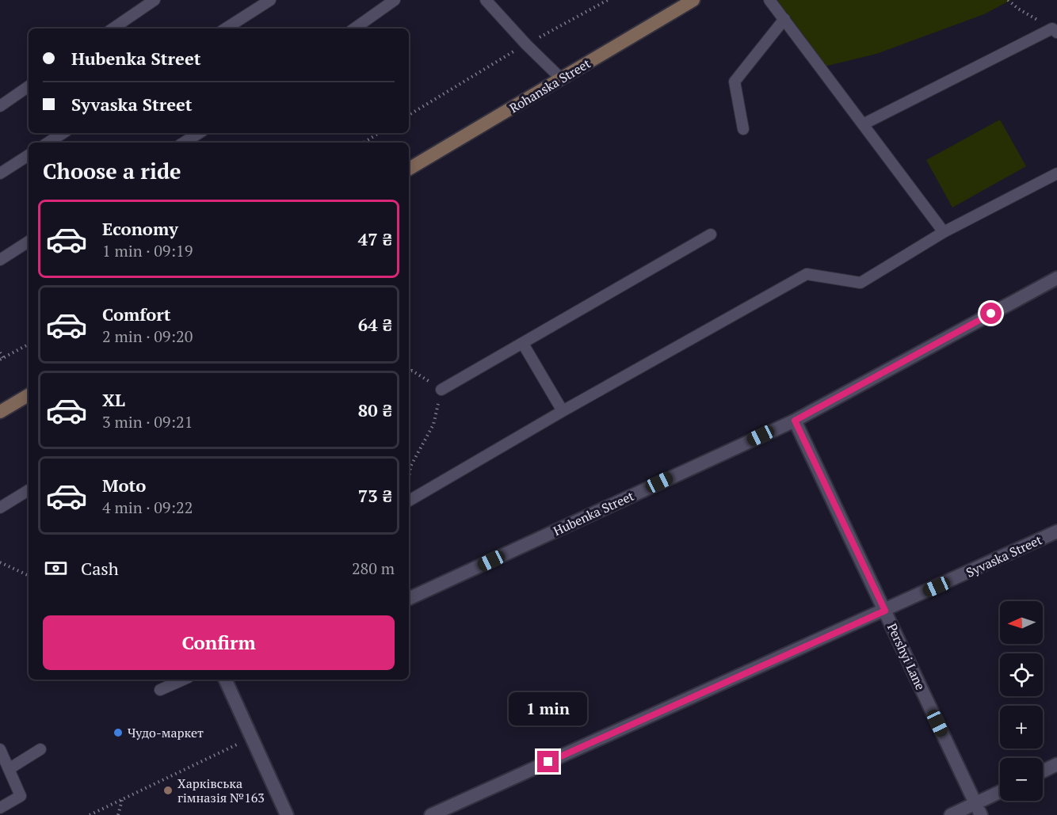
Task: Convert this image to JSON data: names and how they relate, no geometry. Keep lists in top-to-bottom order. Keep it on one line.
{"streets":{"main road":["Rohanska Street"],"street":["Hubenka Street","Syvaska Street","Pershyi Lane"]},"crossings":[["Hubenka Street","Pershyi Lane"],["Syvaska Street","Pershyi Lane"]],"places":["Чудо-маркет","Харківська гімназія №163"],"north":"left","page":{"banner":["Hubenka Street","Syvaska Street"],"heading":"Choose a ride","list":[{"name":"Economy","note":"1 min · 09:19","value":"47 ₴"},{"name":"Comfort","note":"2 min · 09:20","value":"64 ₴"},{"name":"XL","note":"3 min · 09:21","value":"80 ₴"},{"name":"Moto","note":"4 min · 09:22","value":"73 ₴"}],"pay":["Cash","280 m"],"map_buttons":["+","−"],"buttons":"Confirm","bubble":"1 min"}}
